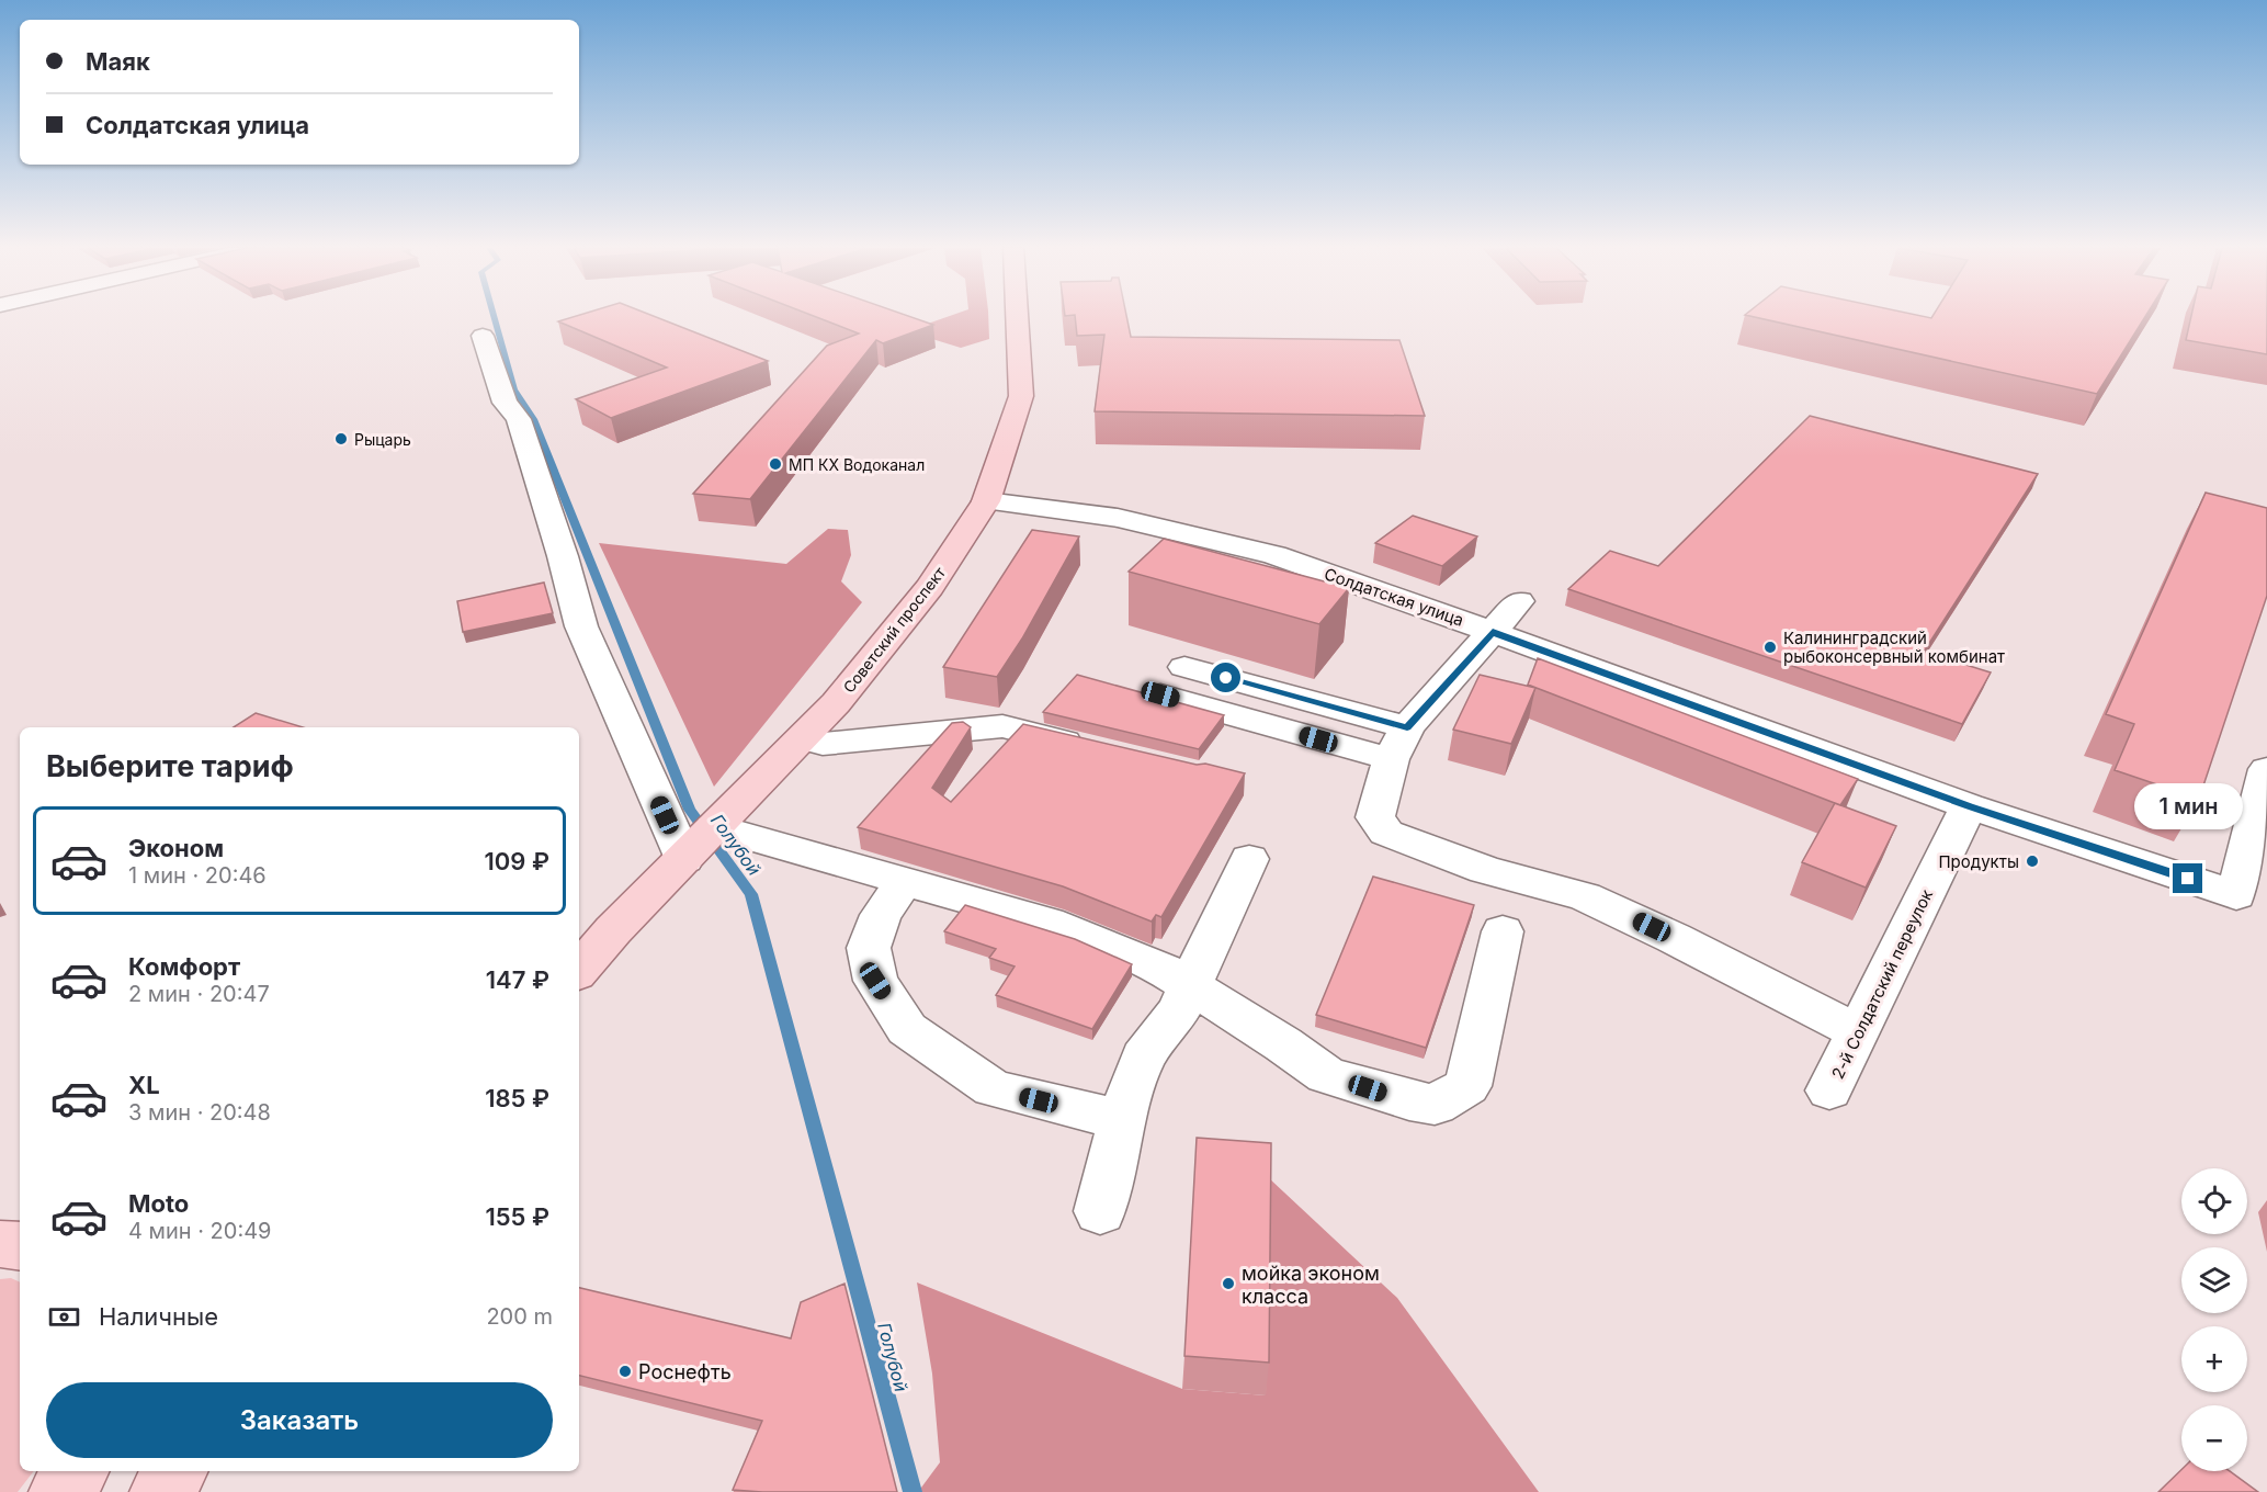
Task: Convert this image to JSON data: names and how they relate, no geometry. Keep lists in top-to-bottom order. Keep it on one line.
{"streets":{"main road":["Советский проспект"],"street":["Солдатская улица","2-й Солдатский переулок"]},"crossings":[["Солдатская улица","Советский проспект"],["Солдатская улица","2-й Солдатский переулок"]],"water":["Голубой"],"places":["Рыцарь","МП КХ Водоканал","Калининградский рыбоконсервный комбинат","Продукты","мойка эконом класса","Роснефть"],"page":{"banner":["Маяк","Солдатская улица"],"heading":"Выберите тариф","bubble":"1 мин","list":[{"name":"Эконом","note":"1 мин · 20:46","value":"109 ₽"},{"name":"Комфорт","note":"2 мин · 20:47","value":"147 ₽"},{"name":"XL","note":"3 мин · 20:48","value":"185 ₽"},{"name":"Moto","note":"4 мин · 20:49","value":"155 ₽"}],"map_buttons":["+","−"],"pay":["Наличные","200 m"],"buttons":"Заказать"}}
